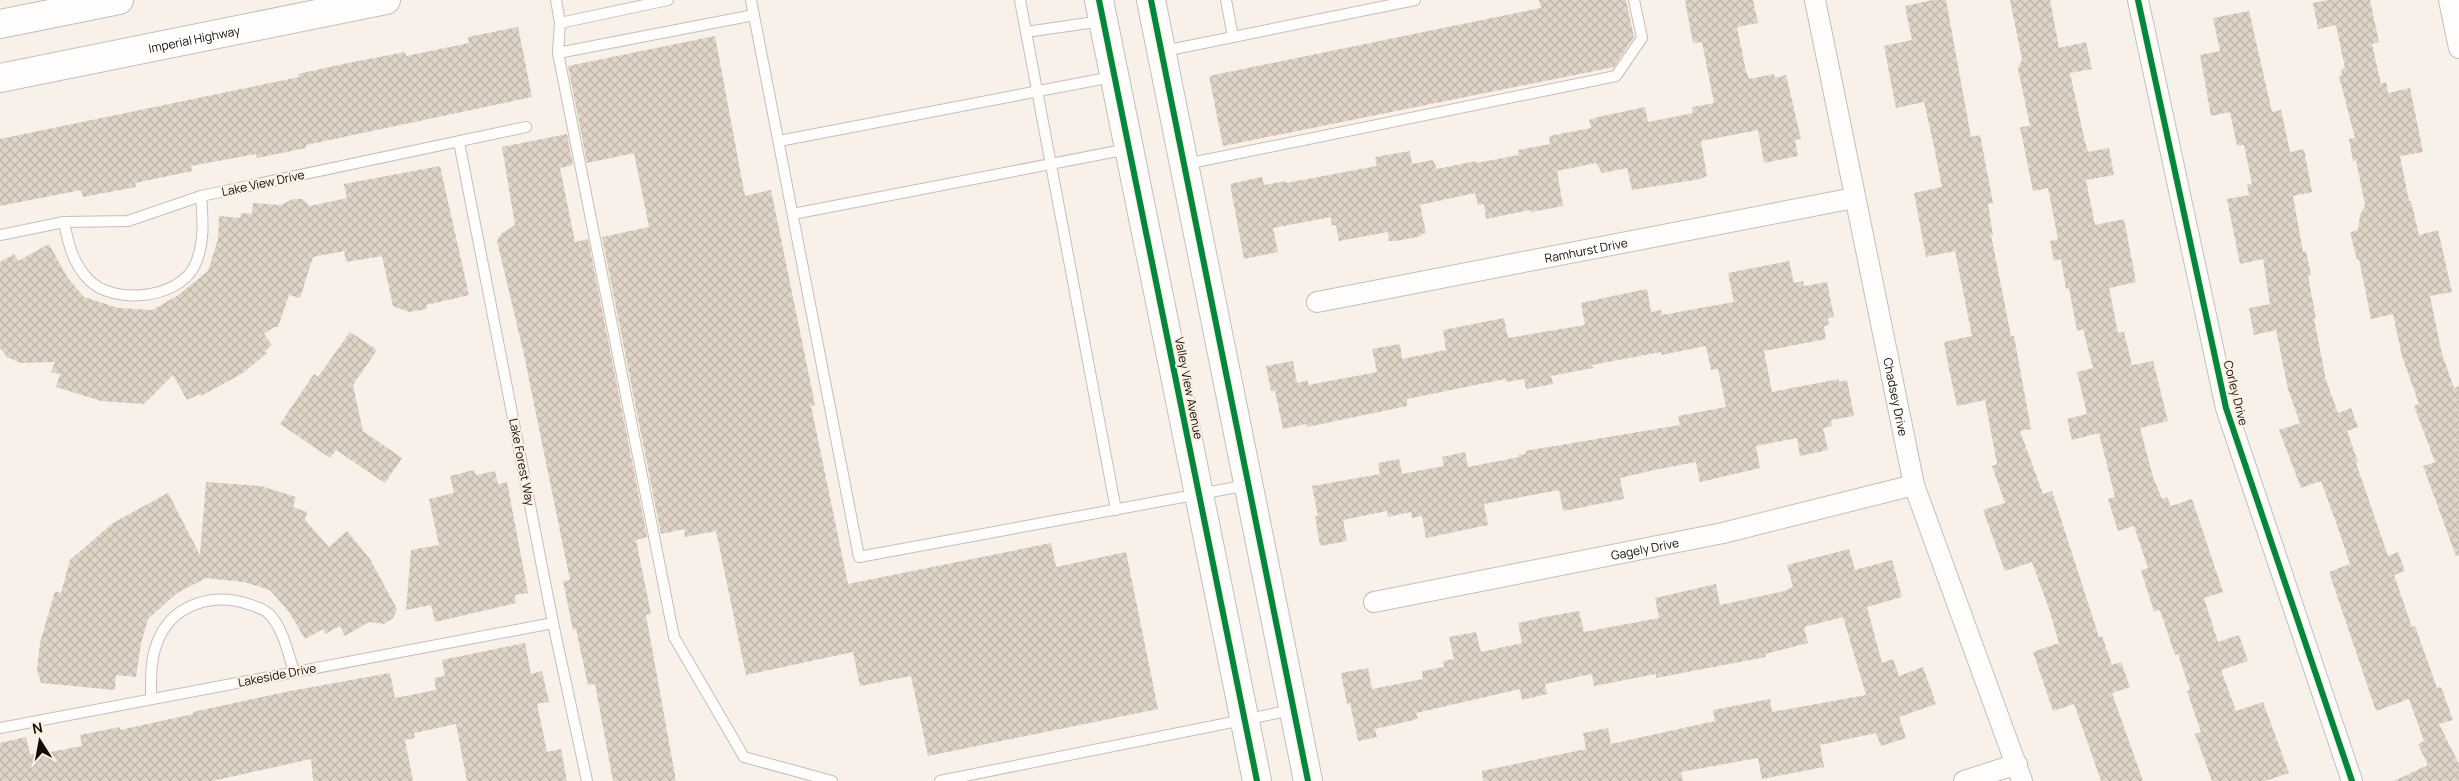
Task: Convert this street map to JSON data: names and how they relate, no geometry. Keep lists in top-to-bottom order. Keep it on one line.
{"streets":{"main road":["Imperial Highway","Valley View Avenue"],"street":["Ramhurst Drive","Corley Drive","Chadsey Drive","Gagely Drive"],"lane":["Lake View Drive","Lake Forest Way","Lakeside Drive"]},"crossings":[["Lake View Drive","Lake Forest Way"],["Ramhurst Drive","Chadsey Drive"],["Chadsey Drive","Gagely Drive"],["Lake Forest Way","Lakeside Drive"]],"north":"top"}
